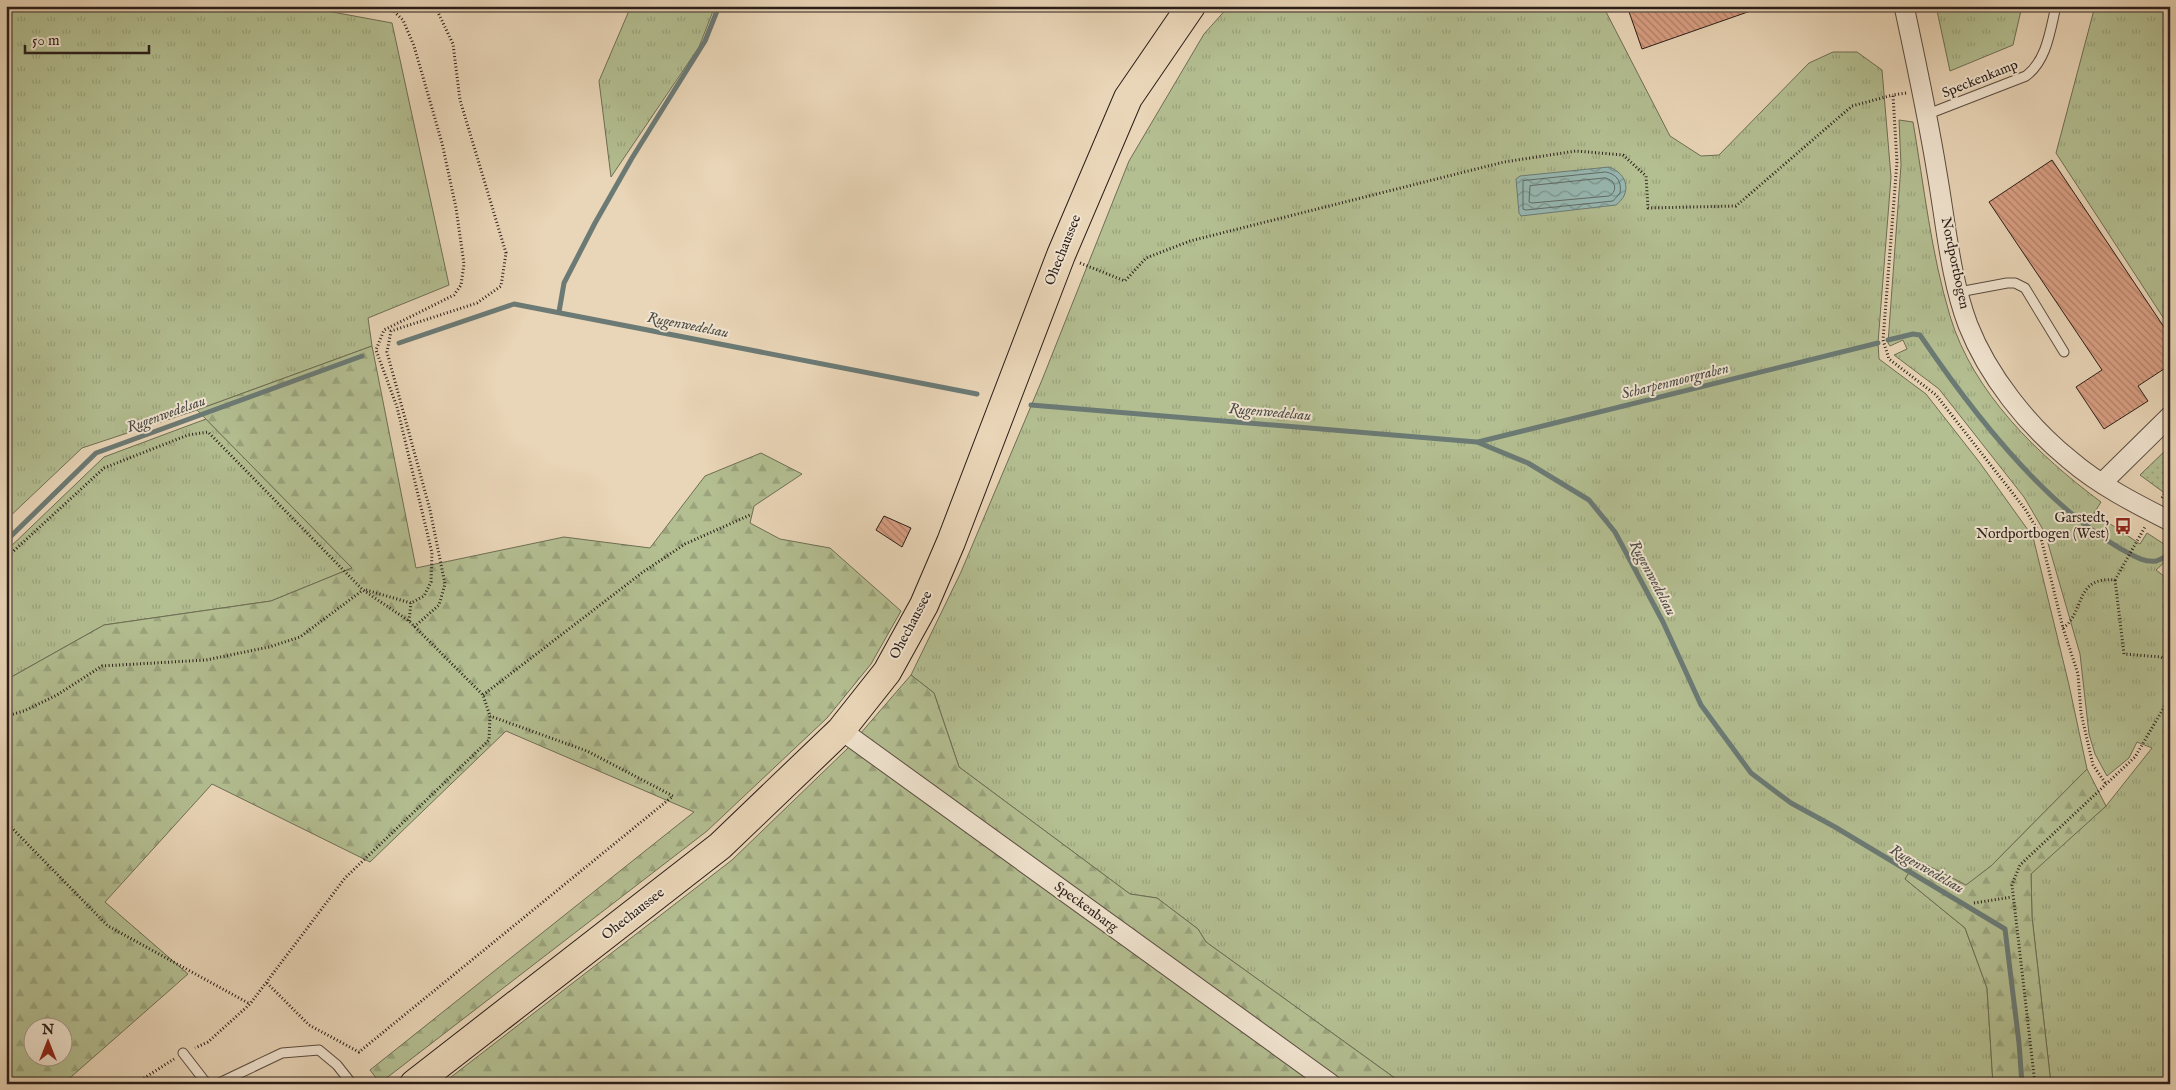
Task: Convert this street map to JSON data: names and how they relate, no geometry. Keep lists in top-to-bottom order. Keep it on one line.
{"streets":{"main road":["Ohechaussee"],"street":["Nordportbogen","Speckenbarg"],"lane":["Speckenkamp"]},"crossings":[["Speckenkamp","Nordportbogen"],["Ohechaussee","Speckenbarg"]],"water":["Rugenwedelsau","Scharpenmoorgraben"],"places":{"bus stop":["Garstedt, Nordportbogen (West)"]},"scale_bar":"50 m","north":"top"}
